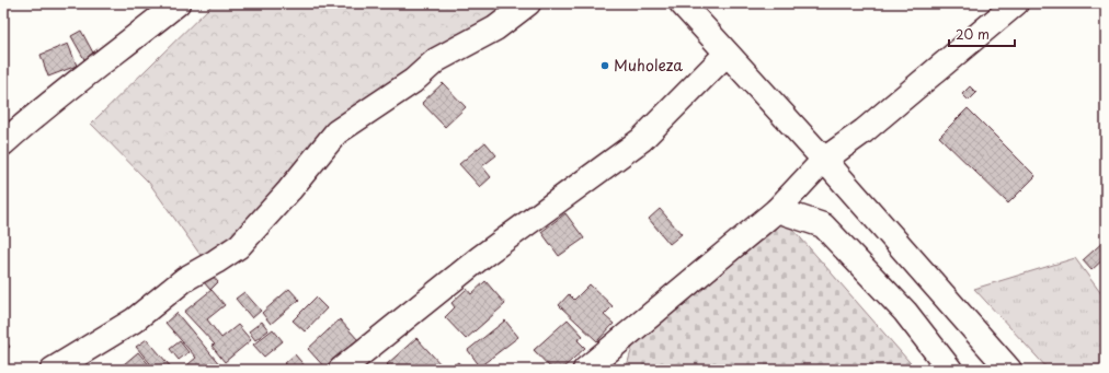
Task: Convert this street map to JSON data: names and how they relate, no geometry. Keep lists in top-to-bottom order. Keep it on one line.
{"places":["Muholeza"],"scale_bar":"20 m"}
